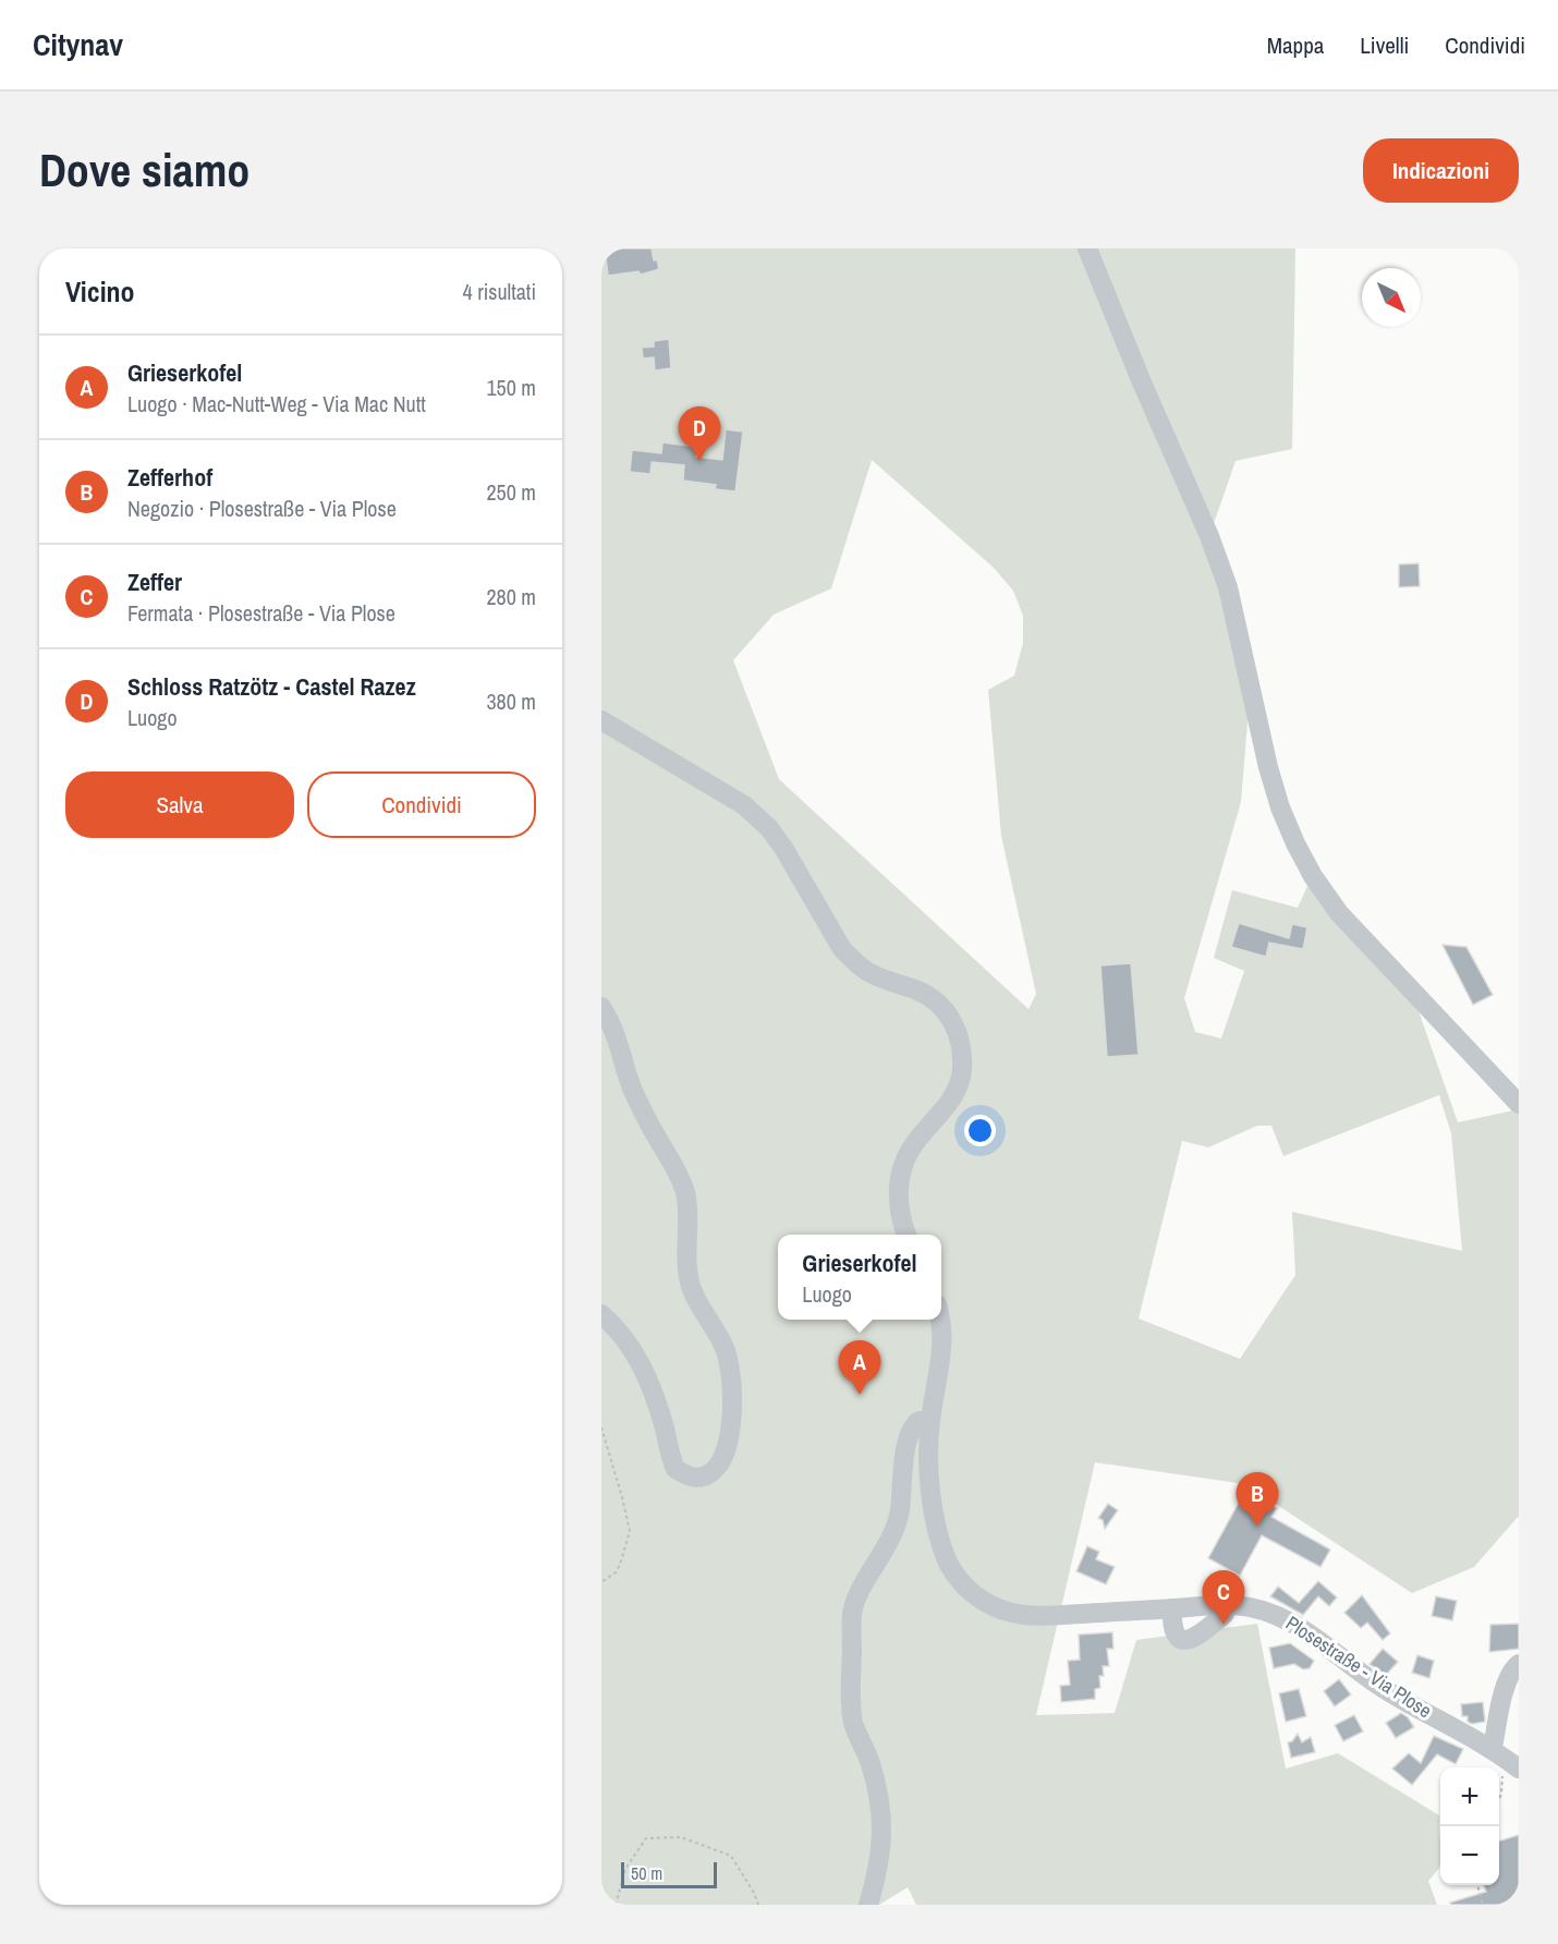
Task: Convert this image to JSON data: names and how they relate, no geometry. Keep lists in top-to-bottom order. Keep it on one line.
{"streets":{"street":["Plosestraße - Via Plose"]},"scale_bar":"50 m","north":"bottom right","page":{"header":"Citynav","nav":["Mappa","Livelli","Condividi"],"buttons":["Indicazioni",["Salva","Condividi"]],"title":"Dove siamo","heading":["Vicino","4 risultati"],"list":[{"mark":"A","name":"Grieserkofel","note":"Luogo · Mac-Nutt-Weg - Via Mac Nutt","value":"150 m"},{"mark":"B","name":"Zefferhof","note":"Negozio · Plosestraße - Via Plose","value":"250 m"},{"mark":"C","name":"Zeffer","note":"Fermata · Plosestraße - Via Plose","value":"280 m"},{"mark":"D","name":"Schloss Ratzötz - Castel Razez","note":"Luogo","value":"380 m"}],"pins":["D","A","B","C"],"popup":["Grieserkofel","Luogo"],"map_buttons":["+","−"],"scale":"50 m"}}
